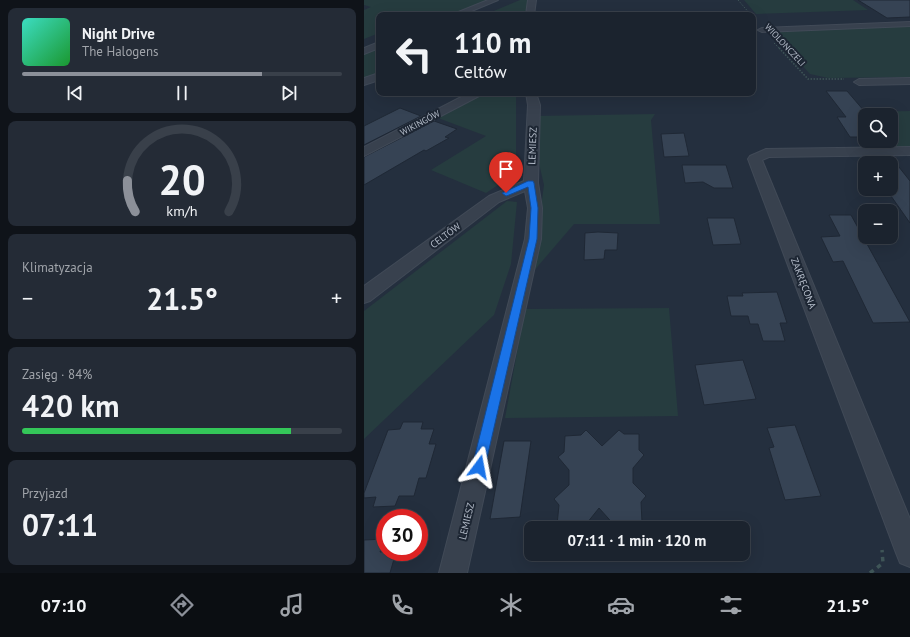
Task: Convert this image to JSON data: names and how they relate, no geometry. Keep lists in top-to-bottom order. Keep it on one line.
{"streets":{"street":["WIKINGÓW","LEMIESZ","CELTÓW","ZAKRĘCONA"],"path":["WIOLONCZELI"]},"crossings":[["LEMIESZ","CELTÓW"]],"page":{"turn":["110 m","Celtów"],"song":["Night Drive","The Halogens"],"map_buttons":["+","−"],"tile":["Klimatyzacja",["Zasięg · 84%","420 km"],["Przyjazd","07:11"]],"heat":["−","21.5°","+"],"limit":"30","trip":"07:11 · 1 min · 120 m","tabs":["07:10","21.5°"],"gauge":["20","km/h"]}}
